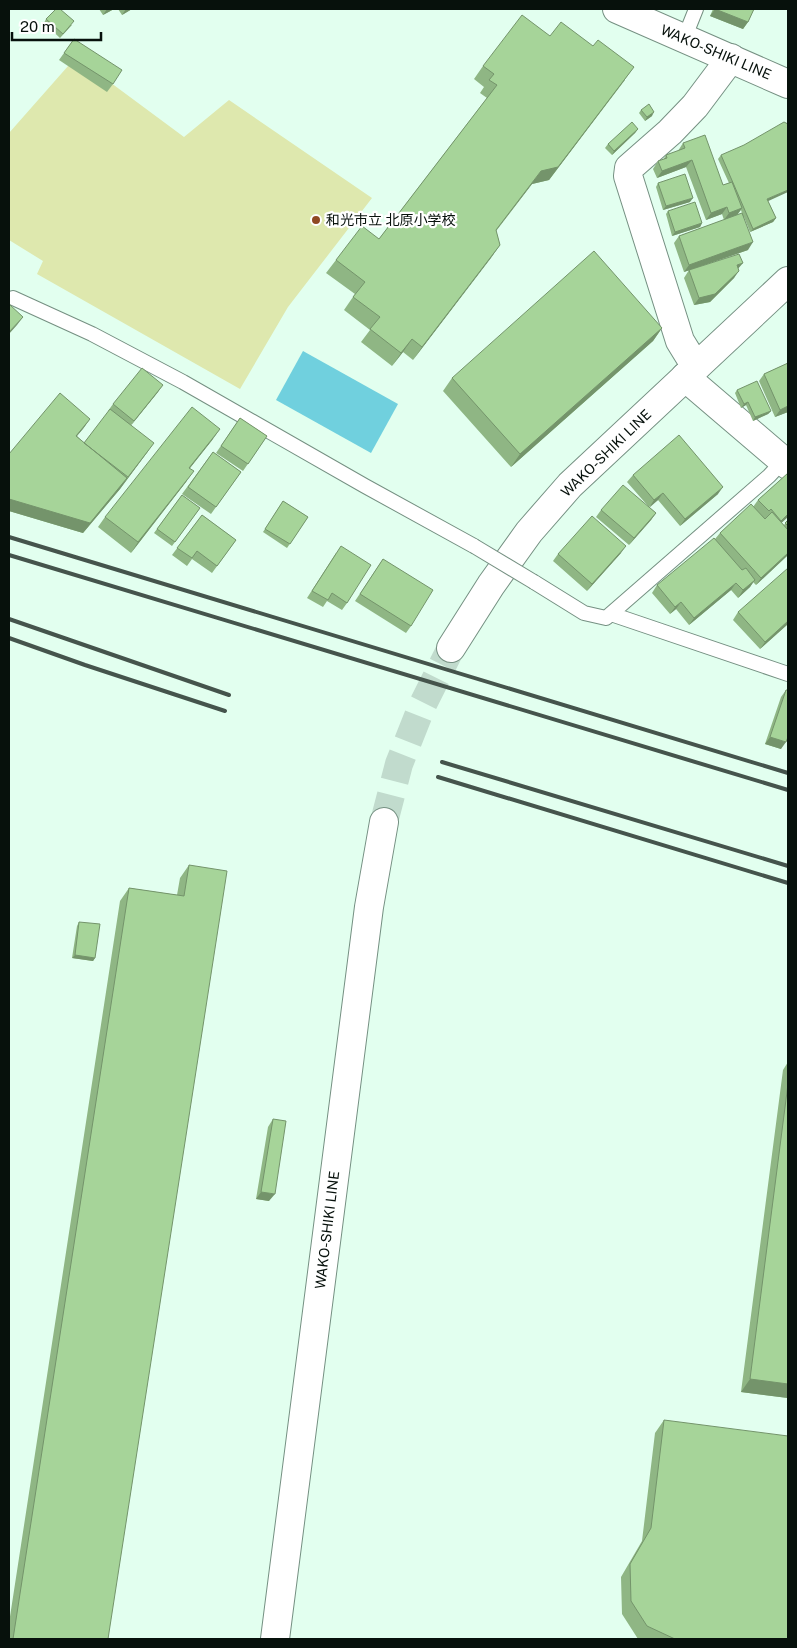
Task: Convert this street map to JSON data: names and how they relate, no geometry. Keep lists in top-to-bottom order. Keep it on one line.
{"streets":{"main road":["WAKO-SHIKI LINE"]},"places":["和光市立 北原小学校"],"scale_bar":"20 m"}
